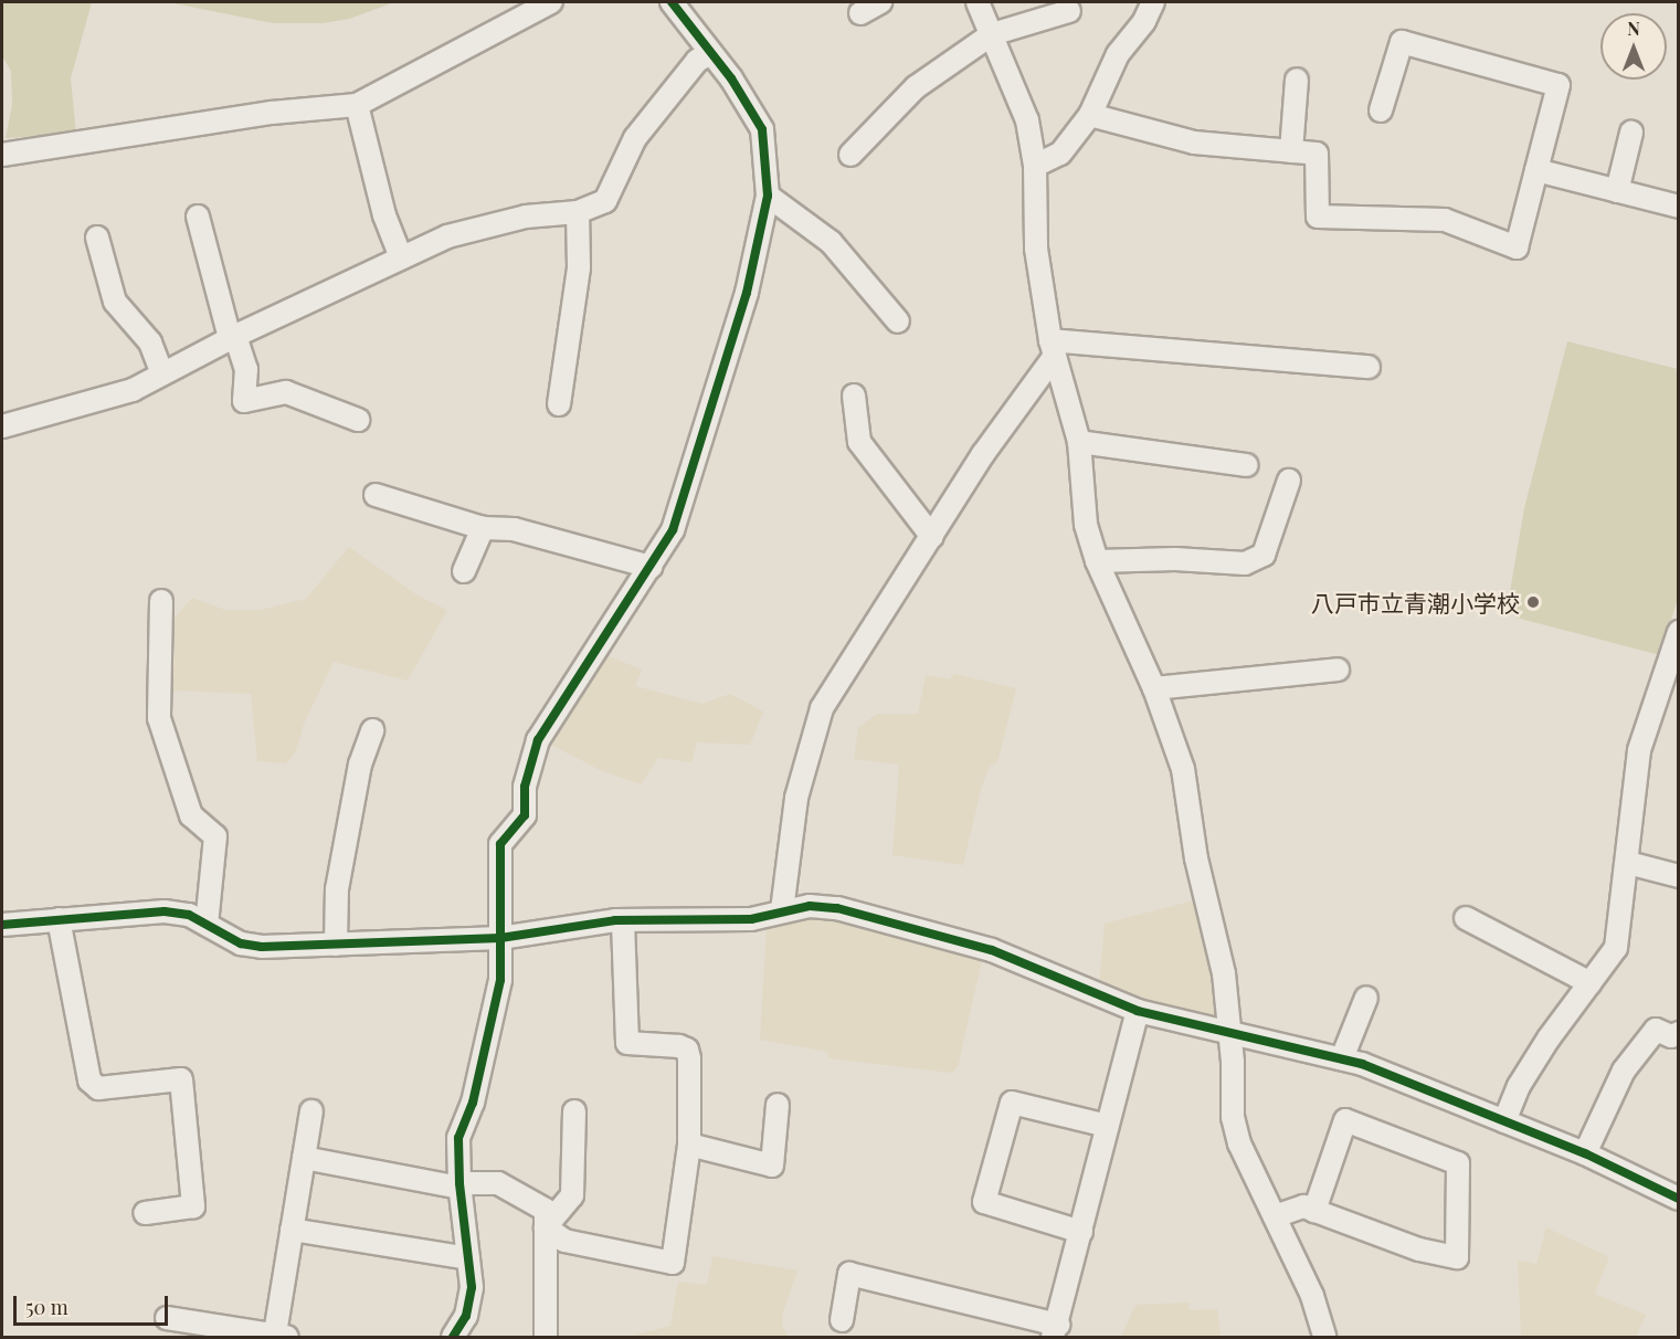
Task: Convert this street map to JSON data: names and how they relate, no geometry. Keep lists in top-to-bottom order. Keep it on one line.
{"places":["八戸市立青潮小学校"],"scale_bar":"50 m","north":"top"}
